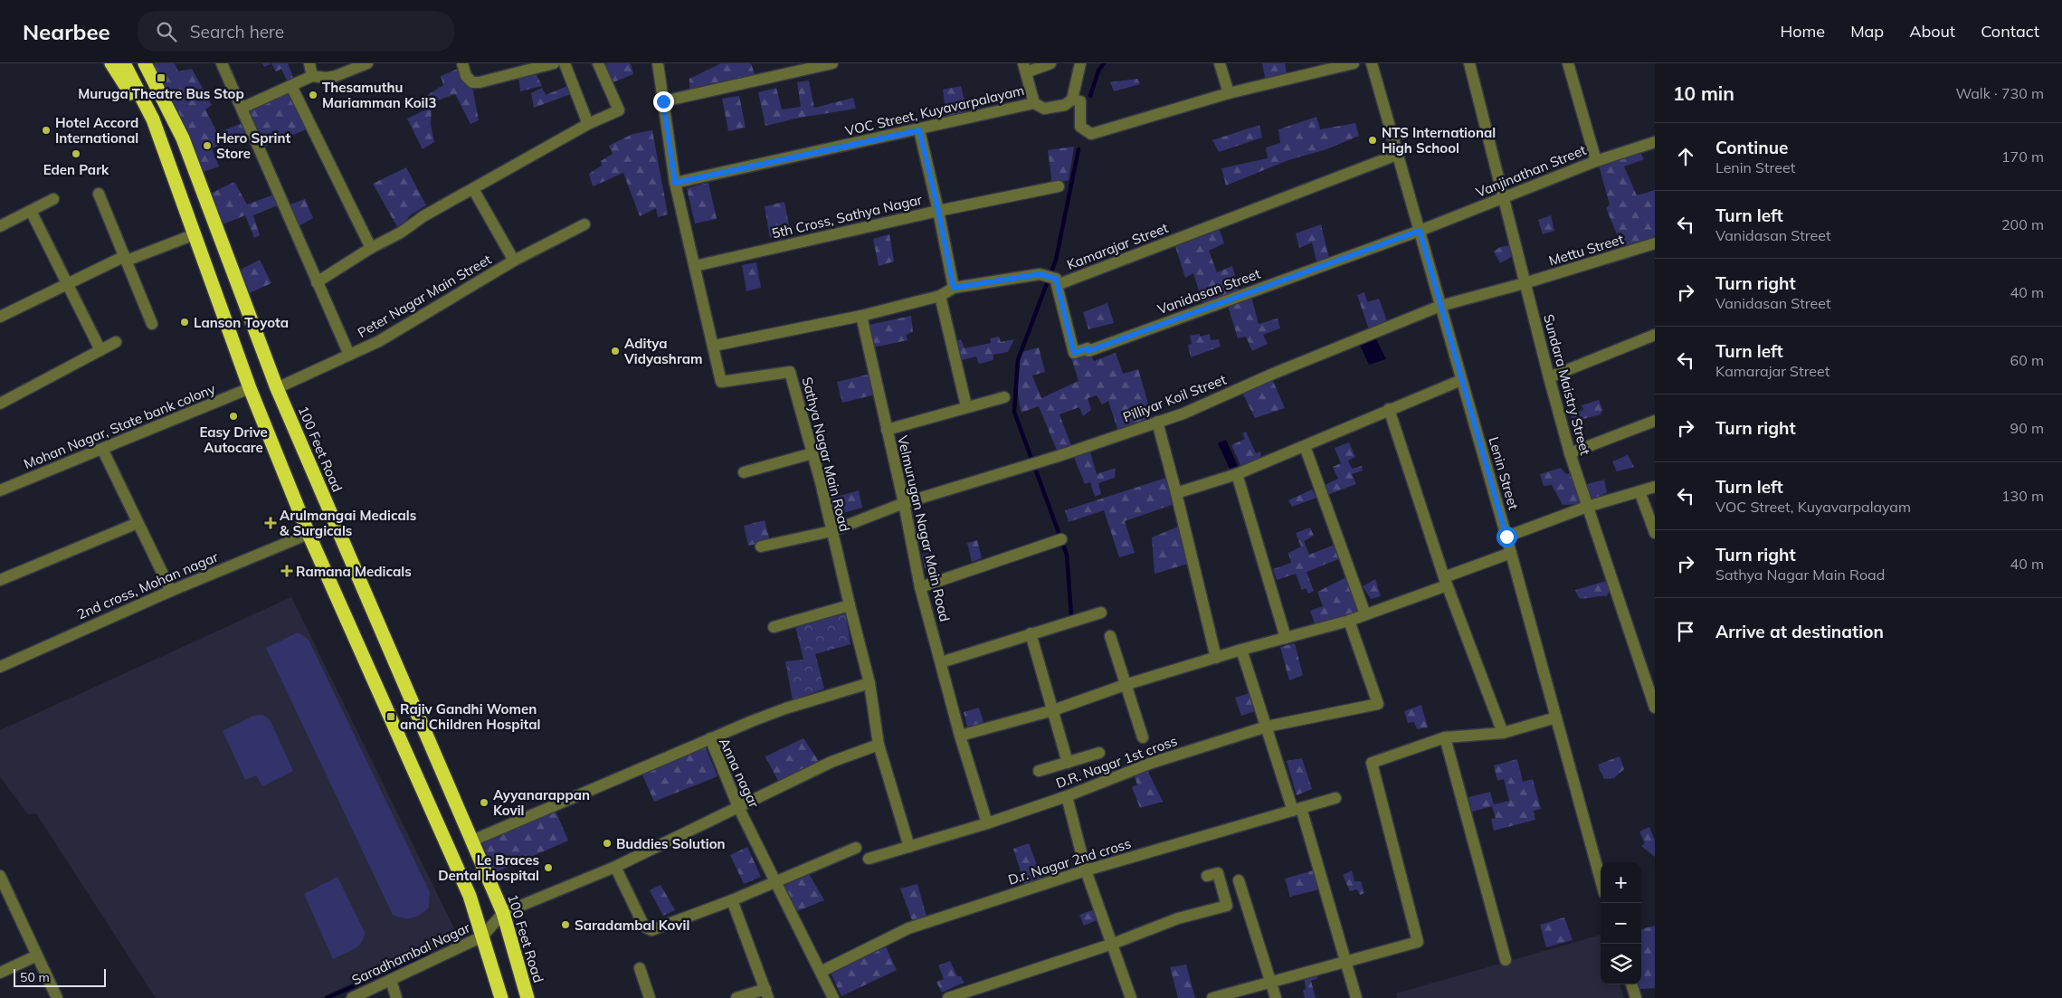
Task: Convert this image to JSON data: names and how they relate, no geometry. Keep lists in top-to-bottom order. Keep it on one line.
{"streets":{"highway":["100 Feet Road"],"street":["VOC Street, Kuyavarpalayam","Vanjinathan Street","5th Cross, Sathya Nagar","Kamarajar Street","Mettu Street","Vanidasan Street","Peter Nagar Main Street","Sundara Maistry Street","Pilliyar Koil Street","Mohan Nagar, State bank colony","Sathya Nagar Main Road","Lenin Street","Velmurugan Nagar Main Road","2nd cross, Mohan nagar","D.R. Nagar 1st cross","Anna nagar","D.r. Nagar 2nd cross","Saradhambal Nagar"]},"crossings":[["VOC Street, Kuyavarpalayam","Sathya Nagar Main Road"],["Vanjinathan Street","Vanidasan Street"],["Vanjinathan Street","Sundara Maistry Street"],["Vanjinathan Street","Lenin Street"],["5th Cross, Sathya Nagar","Sathya Nagar Main Road"],["Kamarajar Street","Vanidasan Street"],["Kamarajar Street","Sathya Nagar Main Road"],["Kamarajar Street","Lenin Street"],["Kamarajar Street","Velmurugan Nagar Main Road"],["Mettu Street","Sundara Maistry Street"],["Mettu Street","Pilliyar Koil Street"],["Vanidasan Street","Lenin Street"],["Peter Nagar Main Street","100 Feet Road"],["Sundara Maistry Street","Pilliyar Koil Street"],["Pilliyar Koil Street","Sathya Nagar Main Road"],["Pilliyar Koil Street","Lenin Street"],["Pilliyar Koil Street","Velmurugan Nagar Main Road"],["100 Feet Road","Anna nagar"],["Sathya Nagar Main Road","D.R. Nagar 1st cross"],["Velmurugan Nagar Main Road","D.R. Nagar 1st cross"],["Anna nagar","D.r. Nagar 2nd cross"]],"places":{"transit":["Muruga Theatre Bus Stop","Rajiv Gandhi Women and Children Hospital"],"other":["Thesamuthu Mariamman Koil3","Hotel Accord International","NTS International High School","Hero Sprint Store","Eden Park","Lanson Toyota","Aditya Vidyashram","Easy Drive Autocare","Ayyanarappan Kovil","Buddies Solution","Le Braces Dental Hospital","Saradambal Kovil"],"health":["Arulmangai Medicals & Surgicals","Ramana Medicals"]},"scale_bar":"50 m","page":{"header":"Nearbee","search":"Search here","nav":["Home","Map","About","Contact"],"heading":["10 min","Walk · 730 m"],"list":[["Continue","Lenin Street","170 m"],["Turn left","Vanidasan Street","200 m"],["Turn right","Vanidasan Street","40 m"],["Turn left","Kamarajar Street","60 m"],["Turn right","90 m"],["Turn left","VOC Street, Kuyavarpalayam","130 m"],["Turn right","Sathya Nagar Main Road","40 m"],"Arrive at destination"],"map_buttons":["+","−"],"scale":"50 m"}}
